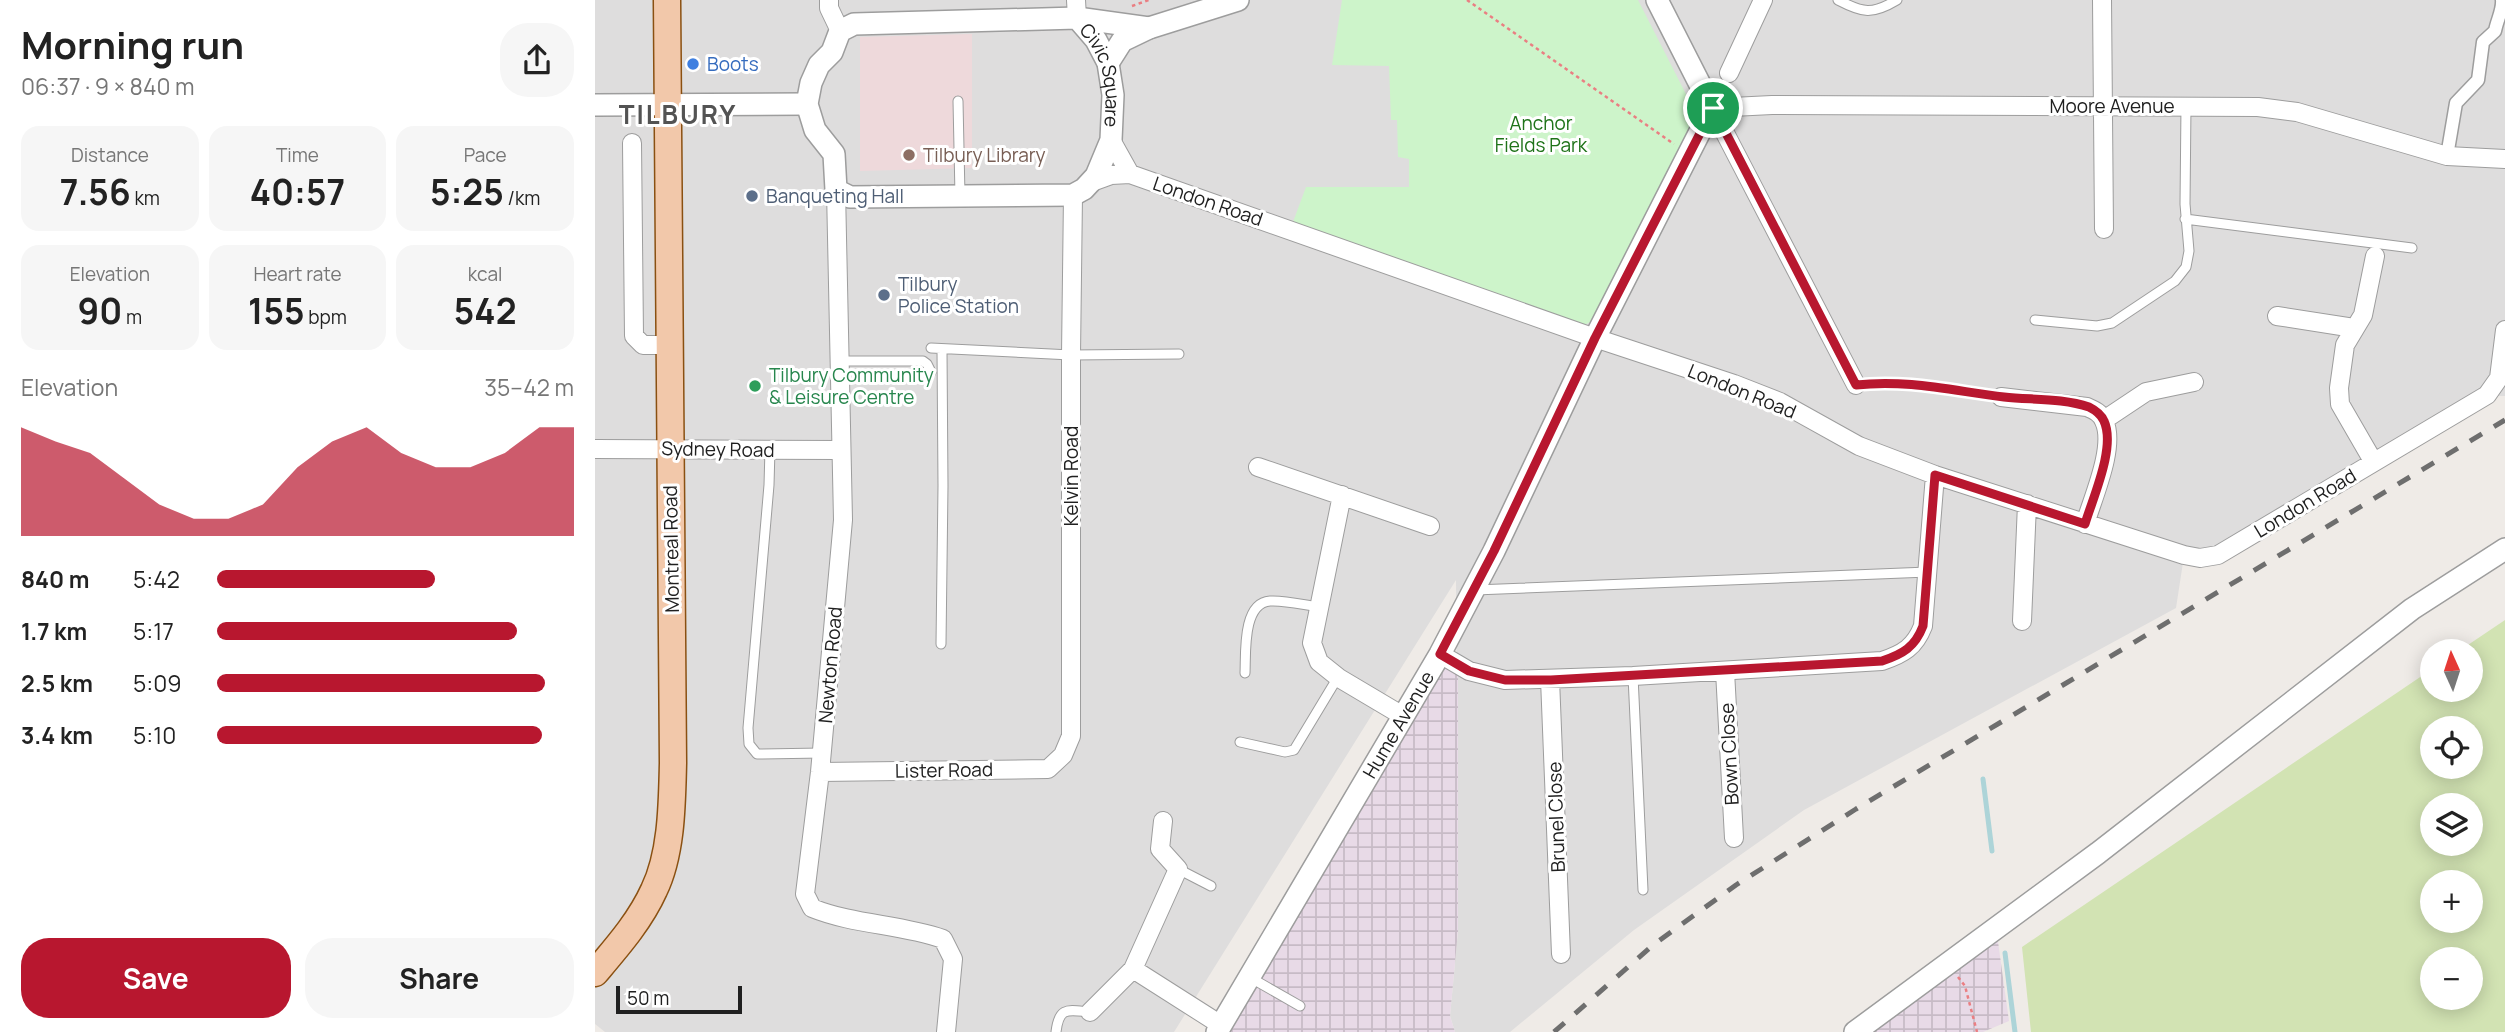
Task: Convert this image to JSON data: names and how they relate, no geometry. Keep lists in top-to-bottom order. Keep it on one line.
{"streets":{"main road":["Montreal Road"],"street":["Civic Square","Moore Avenue","London Road","Sydney Road","Kelvin Road","Newton Road","Hume Avenue","Bown Close","Lister Road","Brunel Close"]},"crossings":[["Civic Square","London Road"],["Civic Square","Kelvin Road"],["Moore Avenue","Hume Avenue"],["London Road","Hume Avenue"],["Sydney Road","Montreal Road"],["Sydney Road","Newton Road"],["Kelvin Road","Lister Road"],["Newton Road","Lister Road"]],"districts":["TILBURY"],"parks":["Anchor Fields Park"],"places":["Boots","Tilbury Library","Banqueting Hall","Tilbury Police Station","Tilbury Community & Leisure Centre"],"scale_bar":"50 m","north":"top","page":{"heading":["Morning run","06:37 · 9 × 840 m"],"stats":[["Distance","7.56 km"],["Time","40:57"],["Pace","5:25 /km"],["Elevation","90 m"],["Heart rate","155 bpm"],["kcal","542"]],"chart":["Elevation","35–42 m"],"list":[{"name":"840 m","note":"5:42"},{"name":"1.7 km","note":"5:17"},{"name":"2.5 km","note":"5:09"},{"name":"3.4 km","note":"5:10"}],"map_buttons":["+","−"],"buttons":["Save","Share"],"scale":"50 m"}}
